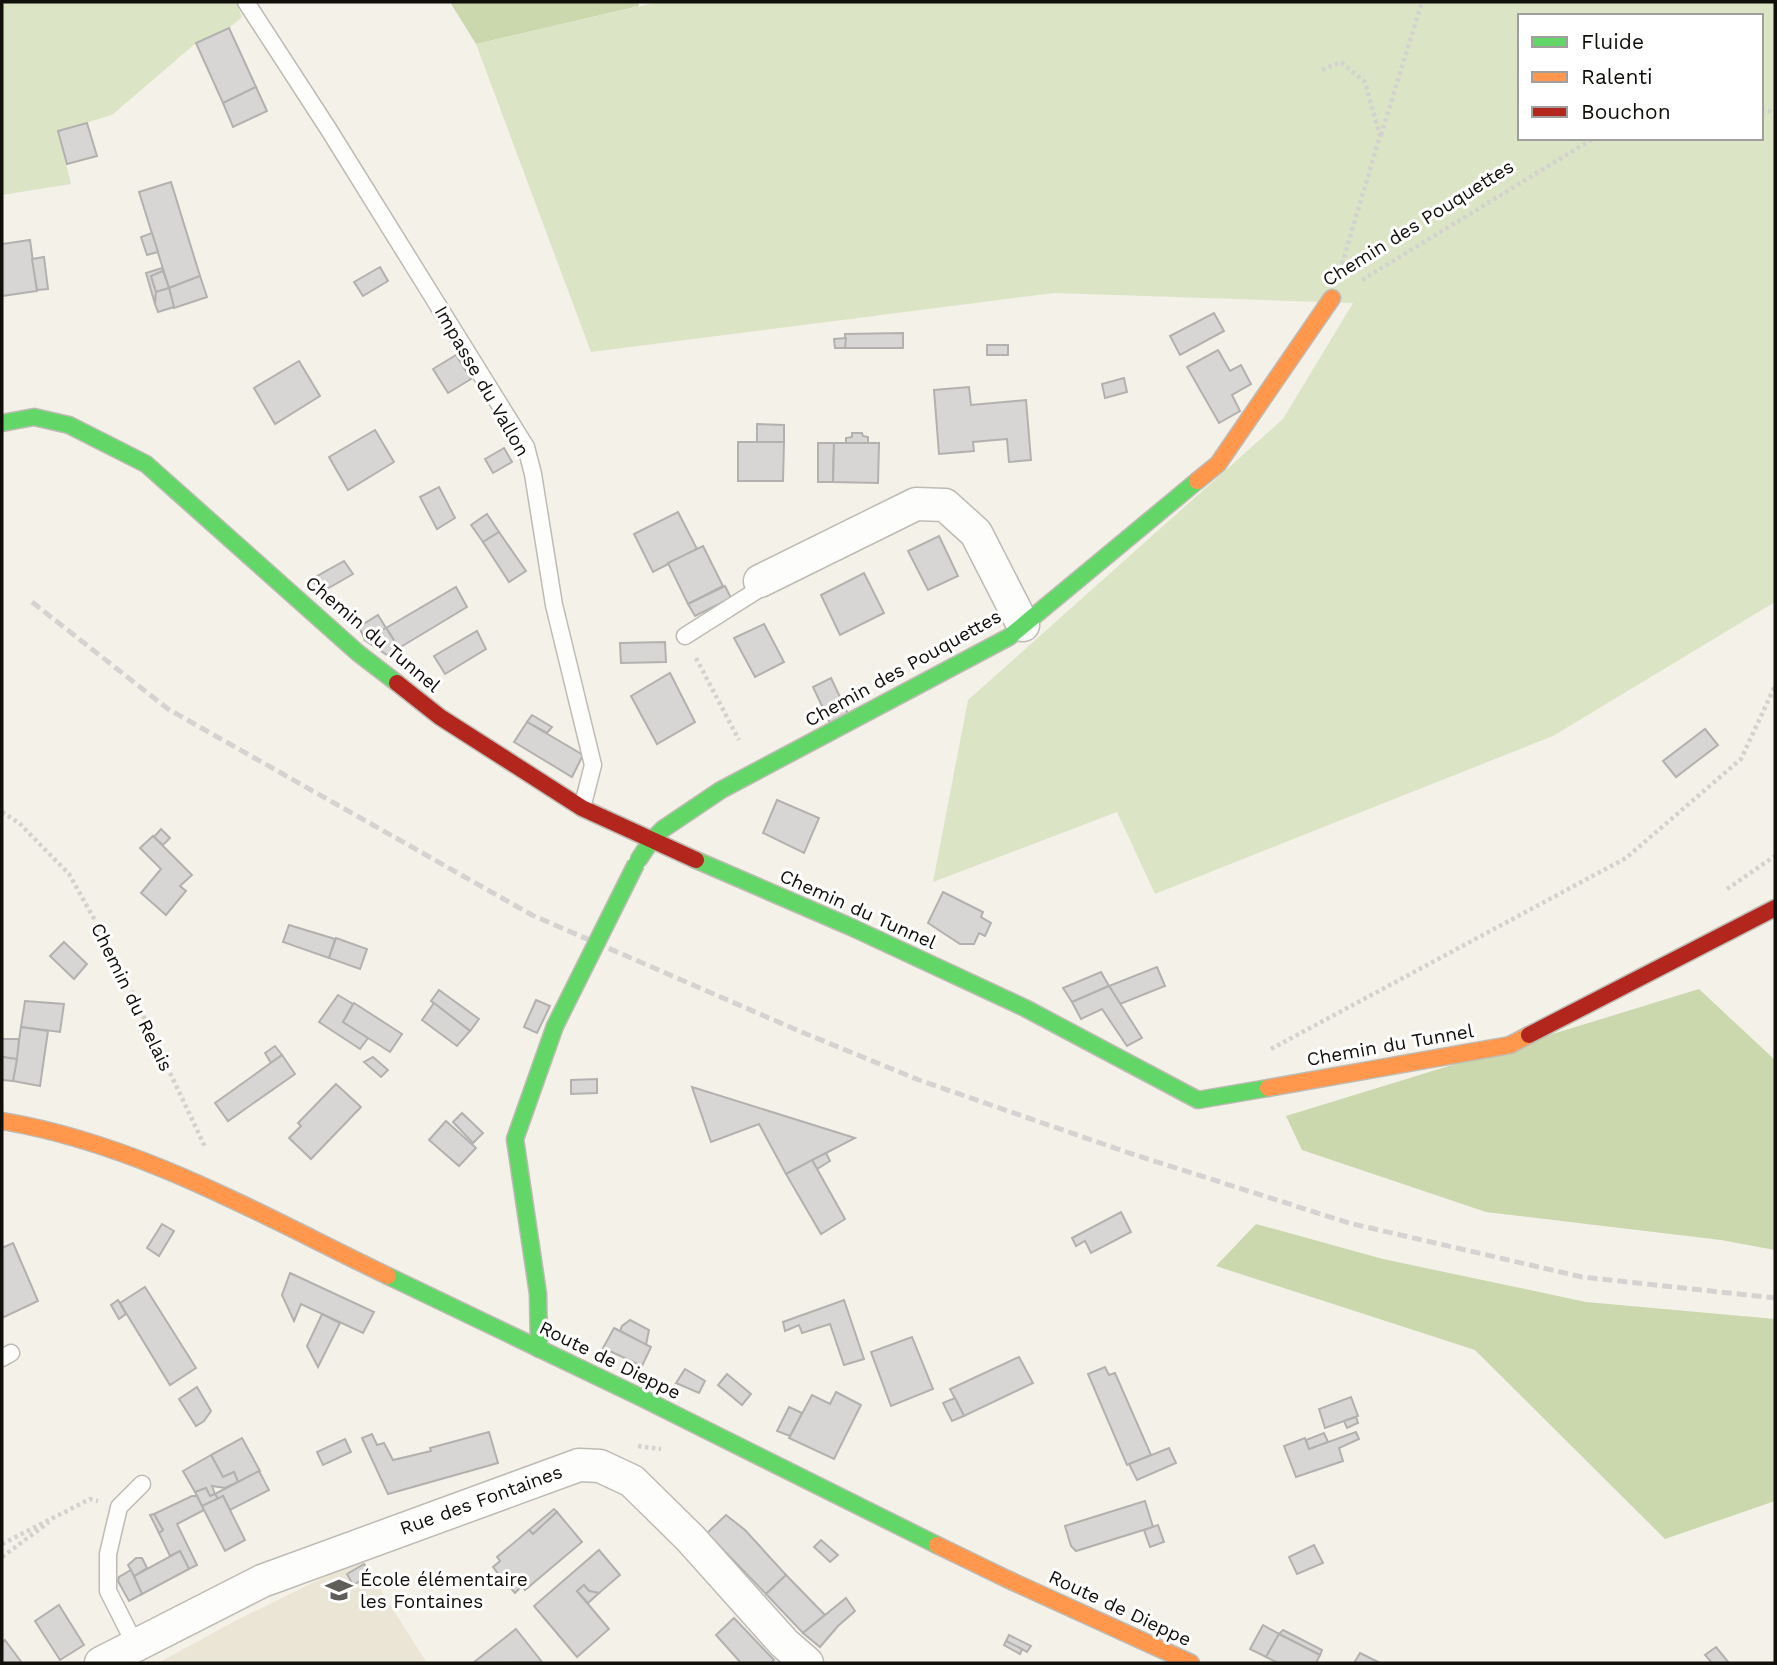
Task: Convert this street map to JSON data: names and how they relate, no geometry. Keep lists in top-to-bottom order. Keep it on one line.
{"streets":{"street":["Chemin des Pouquettes","Chemin du Tunnel","Route de Dieppe","Rue des Fontaines"],"lane":["Impasse du Vallon"],"path":["Chemin du Relais"]},"crossings":[["Chemin des Pouquettes","Chemin du Tunnel"],["Chemin des Pouquettes","Route de Dieppe"],["Impasse du Vallon","Chemin du Tunnel"]],"places":{"school or university":["École élémentaire les Fontaines"]},"legend":["Fluide","Ralenti","Bouchon"]}
